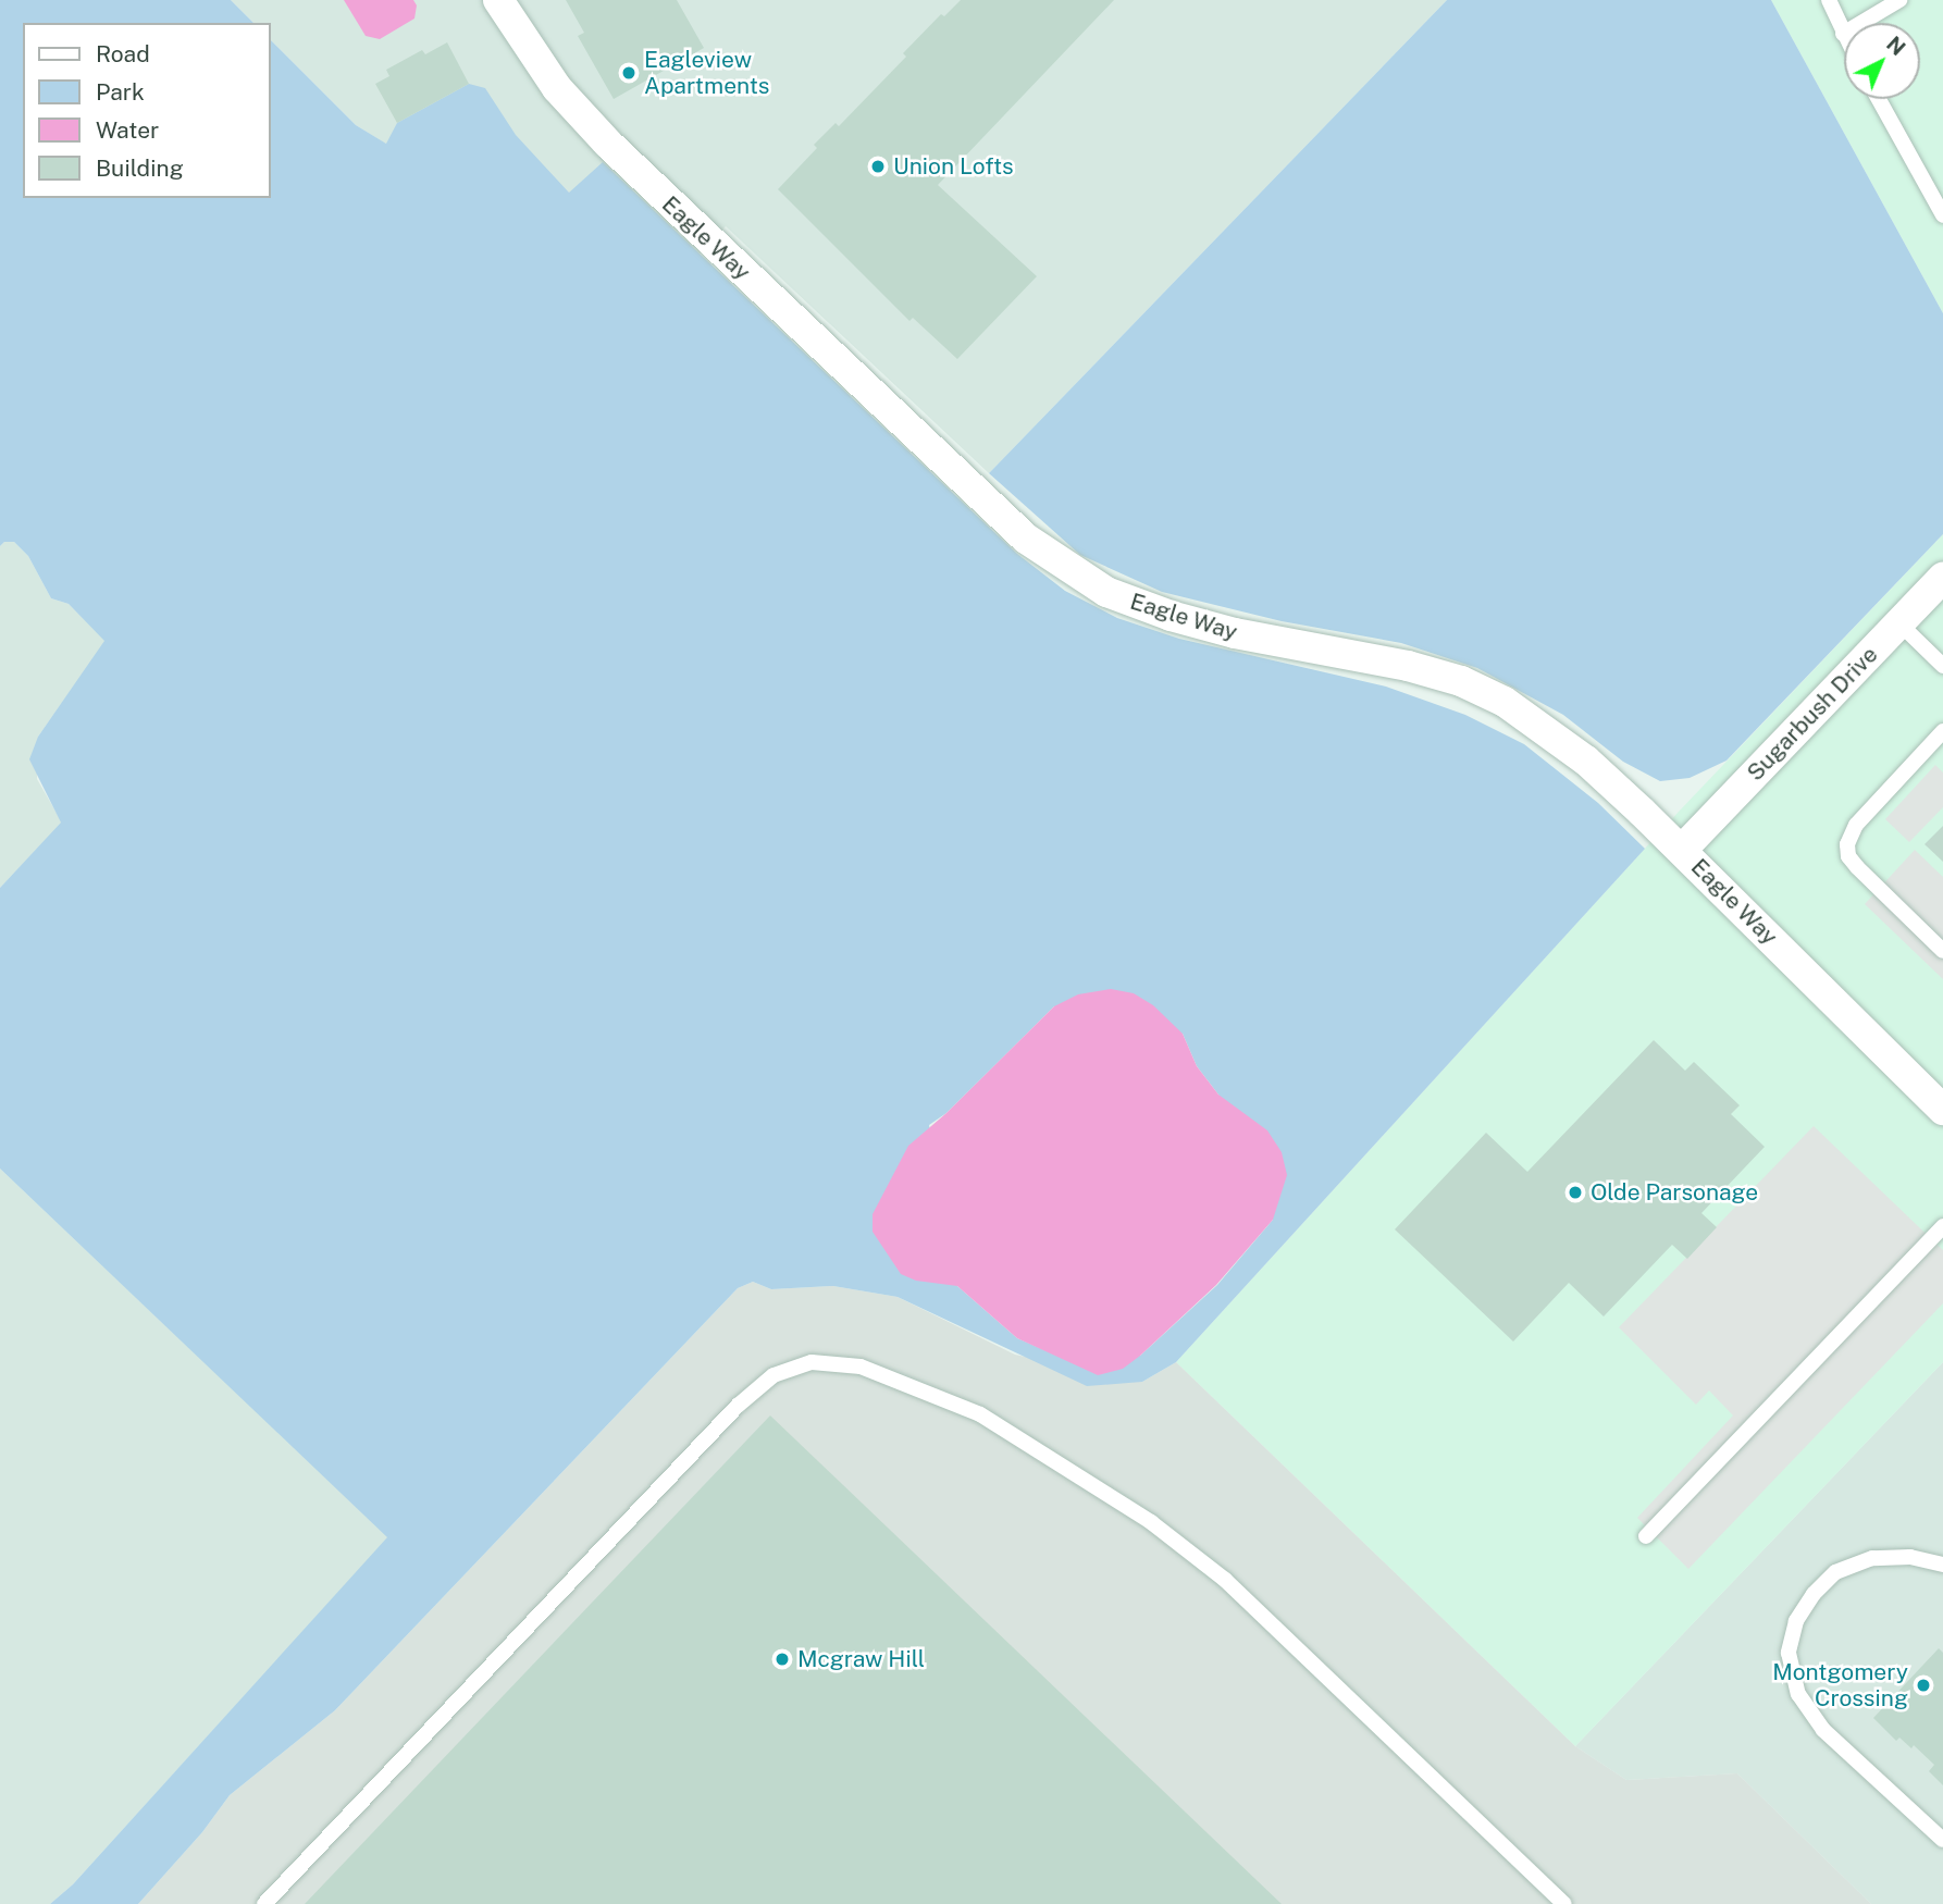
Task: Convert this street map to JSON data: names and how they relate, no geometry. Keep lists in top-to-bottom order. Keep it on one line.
{"streets":{"street":["Eagle Way","Sugarbush Drive"]},"crossings":[["Eagle Way","Sugarbush Drive"]],"places":["Eagleview Apartments","Union Lofts","Olde Parsonage","Mcgraw Hill","Montgomery Crossing"],"legend":["Road","Park","Water","Building"],"north":"top right"}
